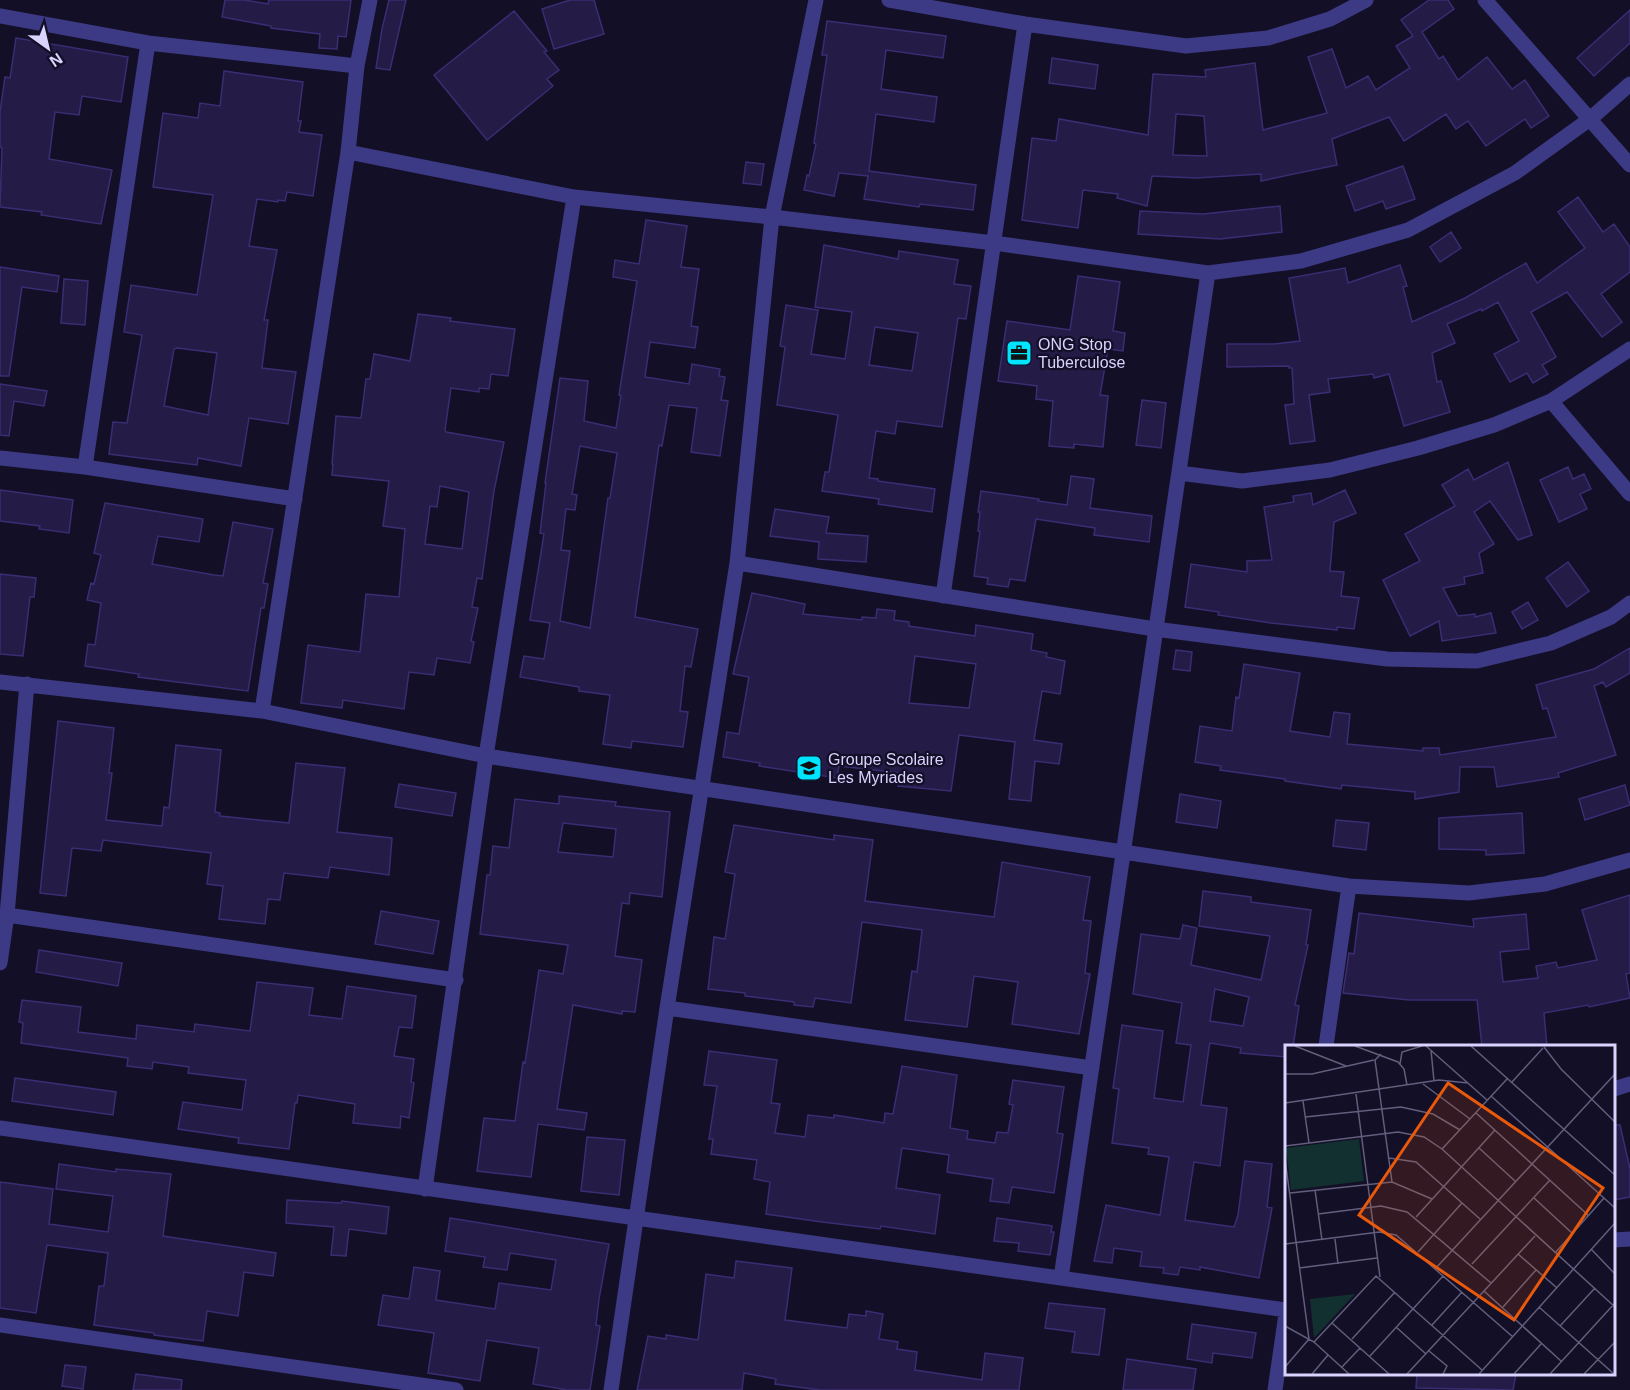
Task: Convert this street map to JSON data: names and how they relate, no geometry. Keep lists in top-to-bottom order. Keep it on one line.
{"places":{"office":["ONG Stop Tuberculose"],"school or university":["Groupe Scolaire Les Myriades"]},"north":"bottom right"}
